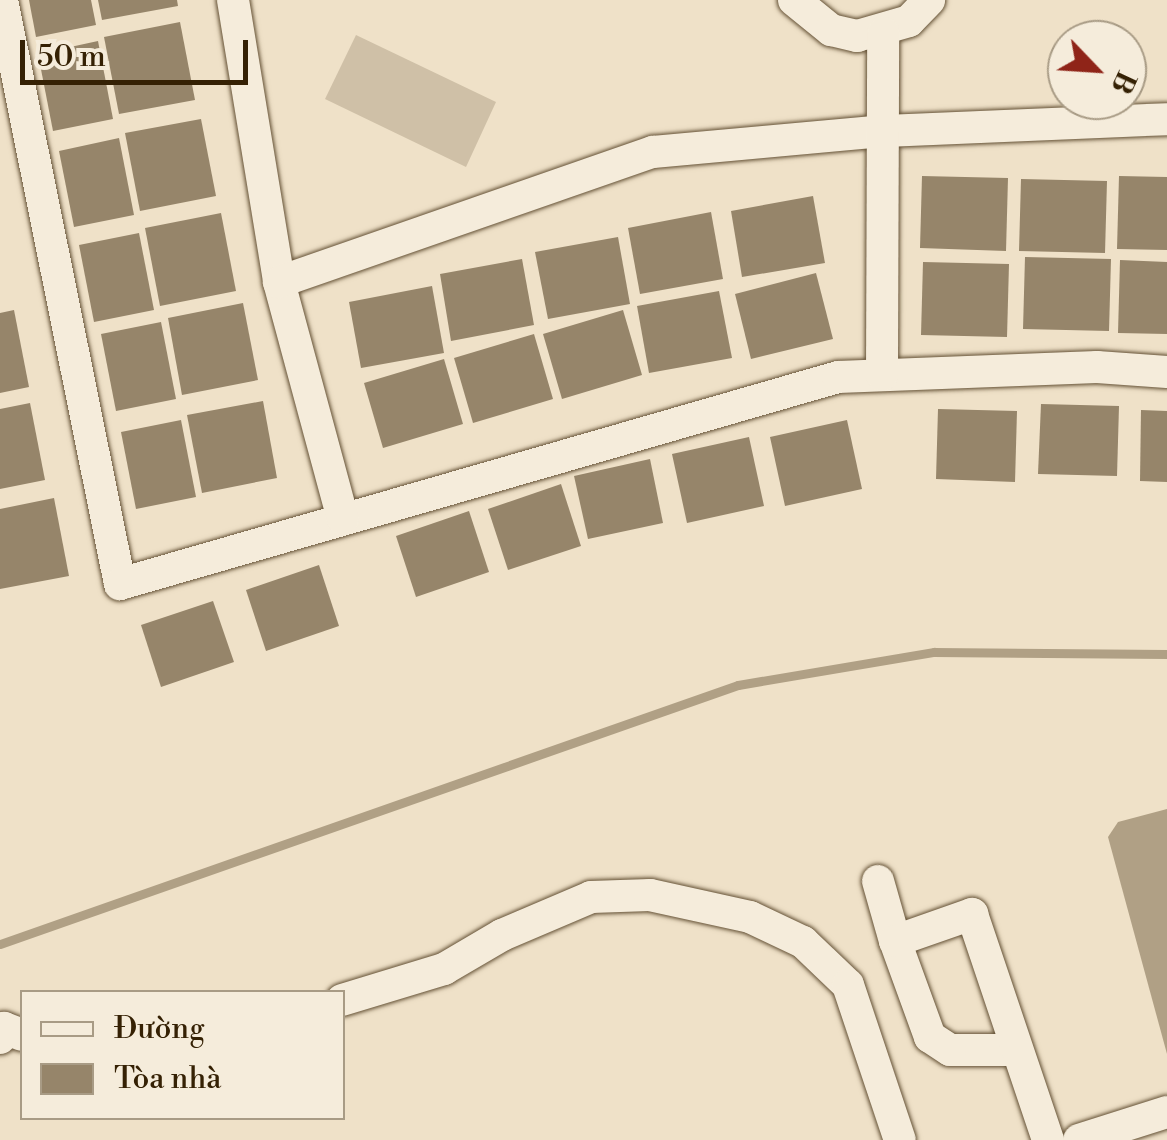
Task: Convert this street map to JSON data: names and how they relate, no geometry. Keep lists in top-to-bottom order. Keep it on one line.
{"legend":["Đường","Tòa nhà"],"scale_bar":"50 m","north":"bottom right"}
